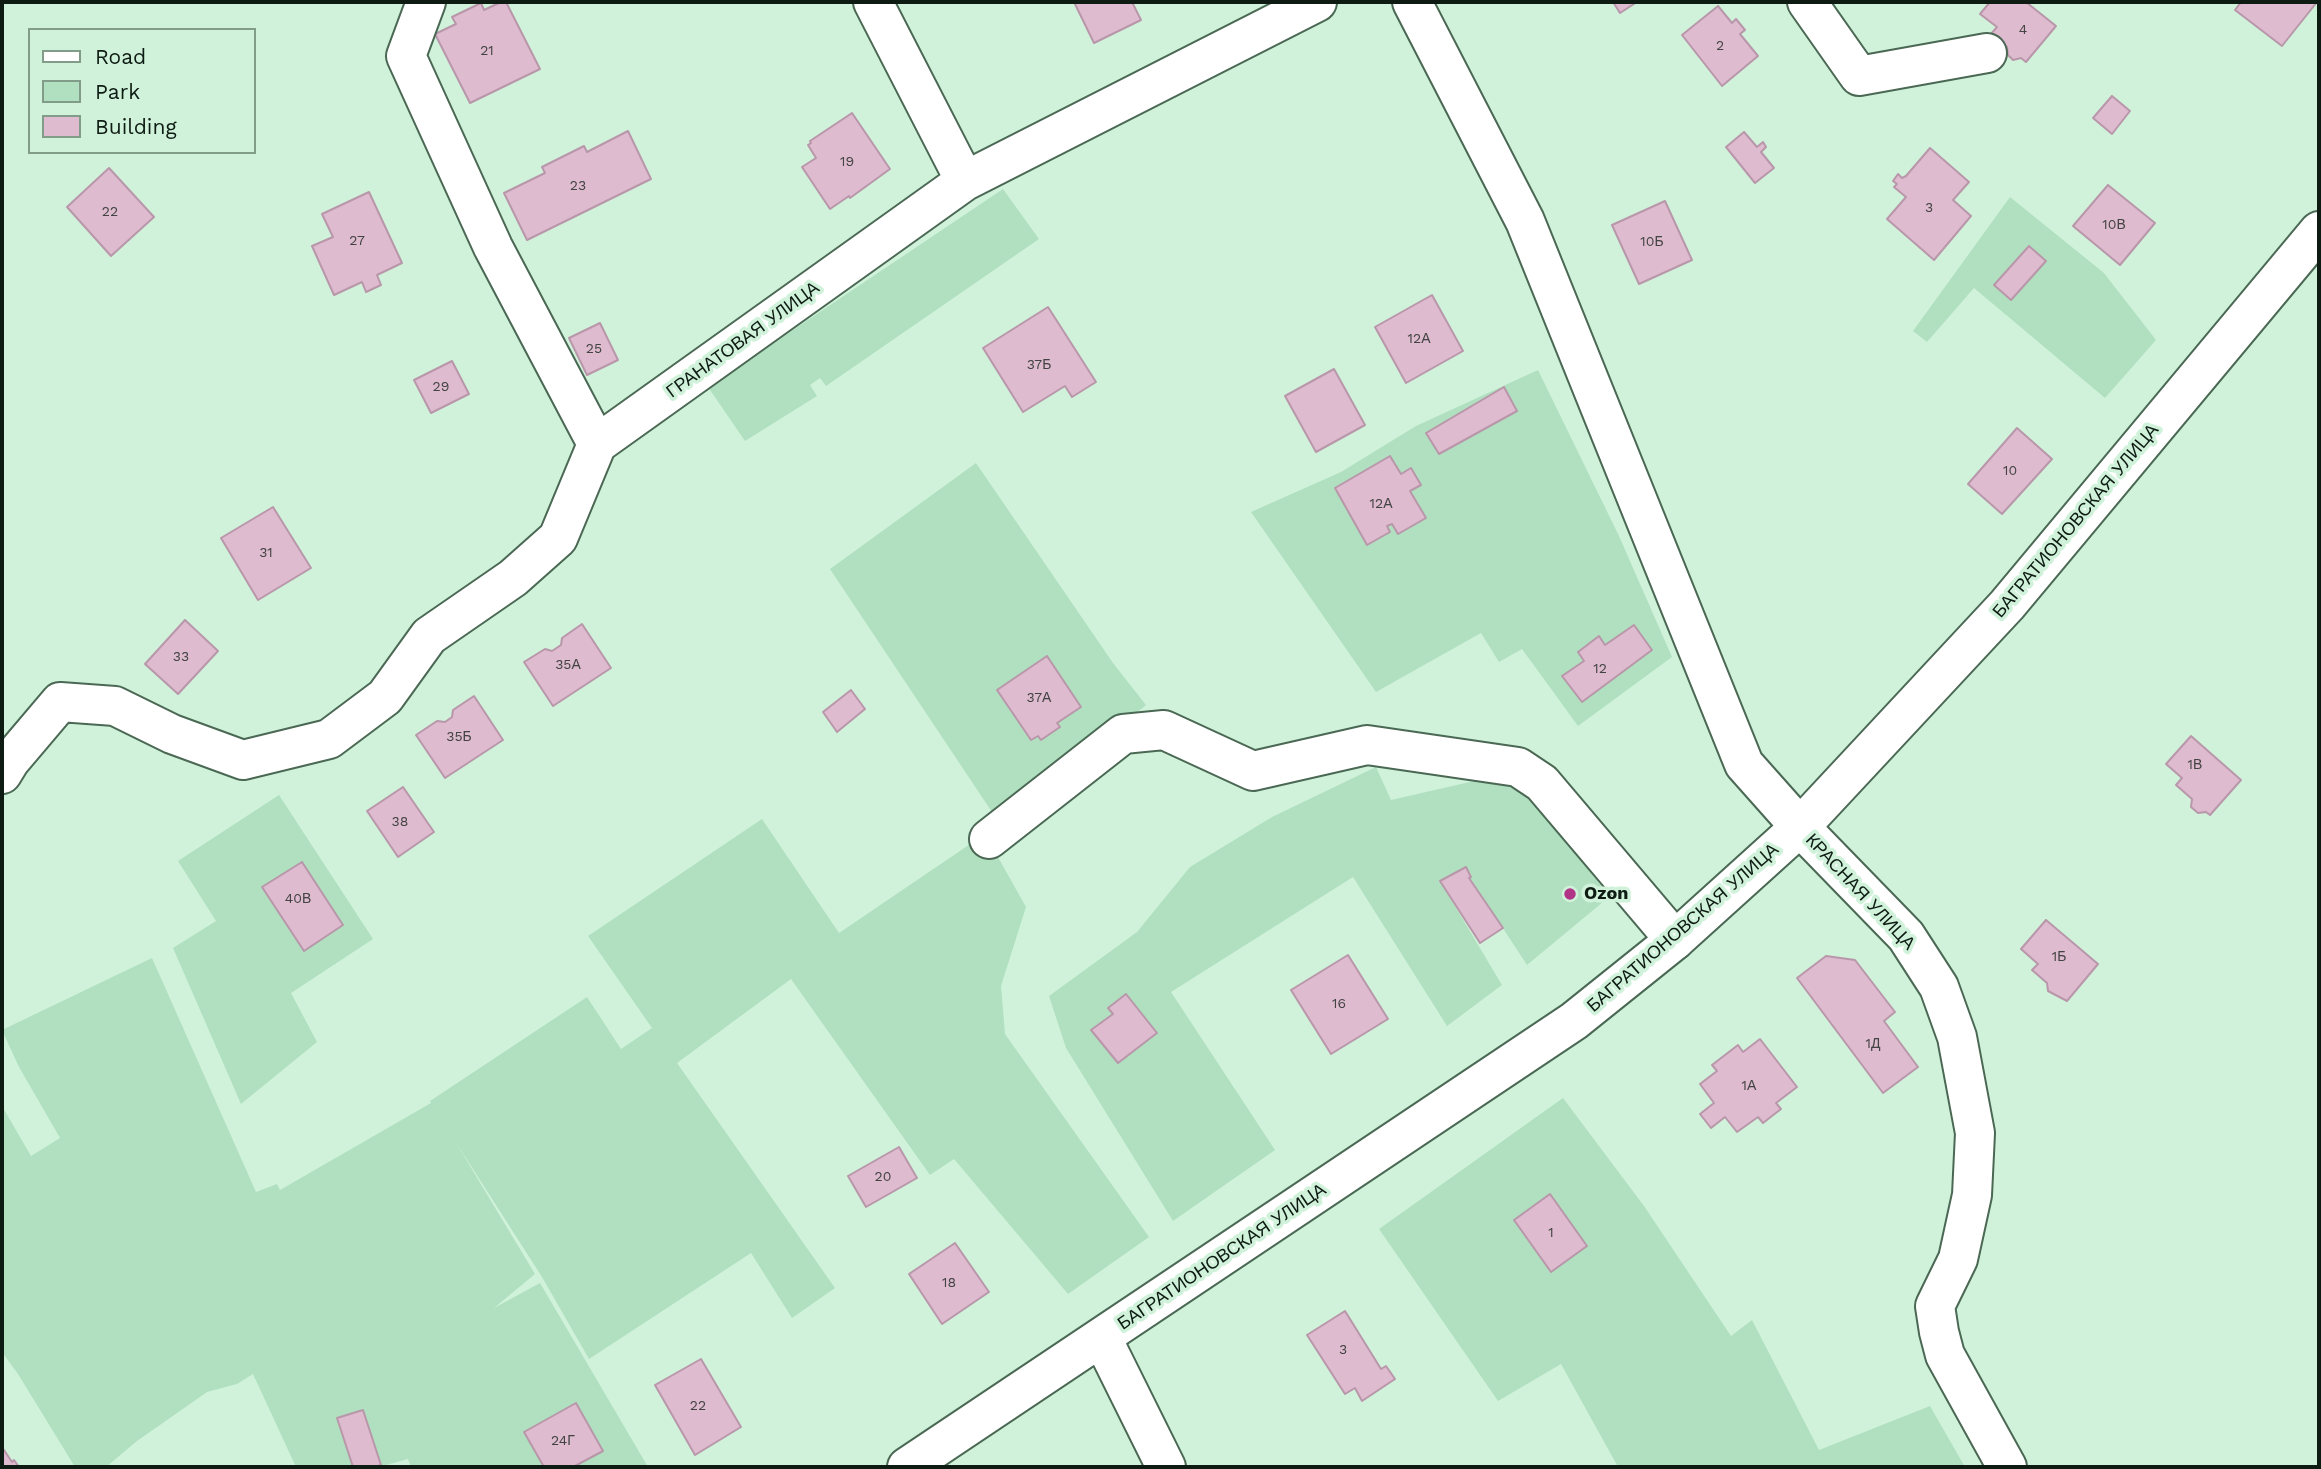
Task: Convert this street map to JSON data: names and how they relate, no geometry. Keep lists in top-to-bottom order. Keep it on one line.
{"streets":{"street":["ГРАНАТОВАЯ УЛИЦА","БАГРАТИОНОВСКАЯ УЛИЦА","КРАСНАЯ УЛИЦА"]},"crossings":[["БАГРАТИОНОВСКАЯ УЛИЦА","КРАСНАЯ УЛИЦА"]],"places":["Ozon"],"house_numbers":["4","2","21","19","23","3","22","10В","27","10Б","12А","25","37Б","29","10","12А","31","33","35А","12","37А","35Б","1В","38","40В","1Б","16","1Д","1А","20","1","18","3","22","24Г"],"legend":["Road","Park","Building"]}
